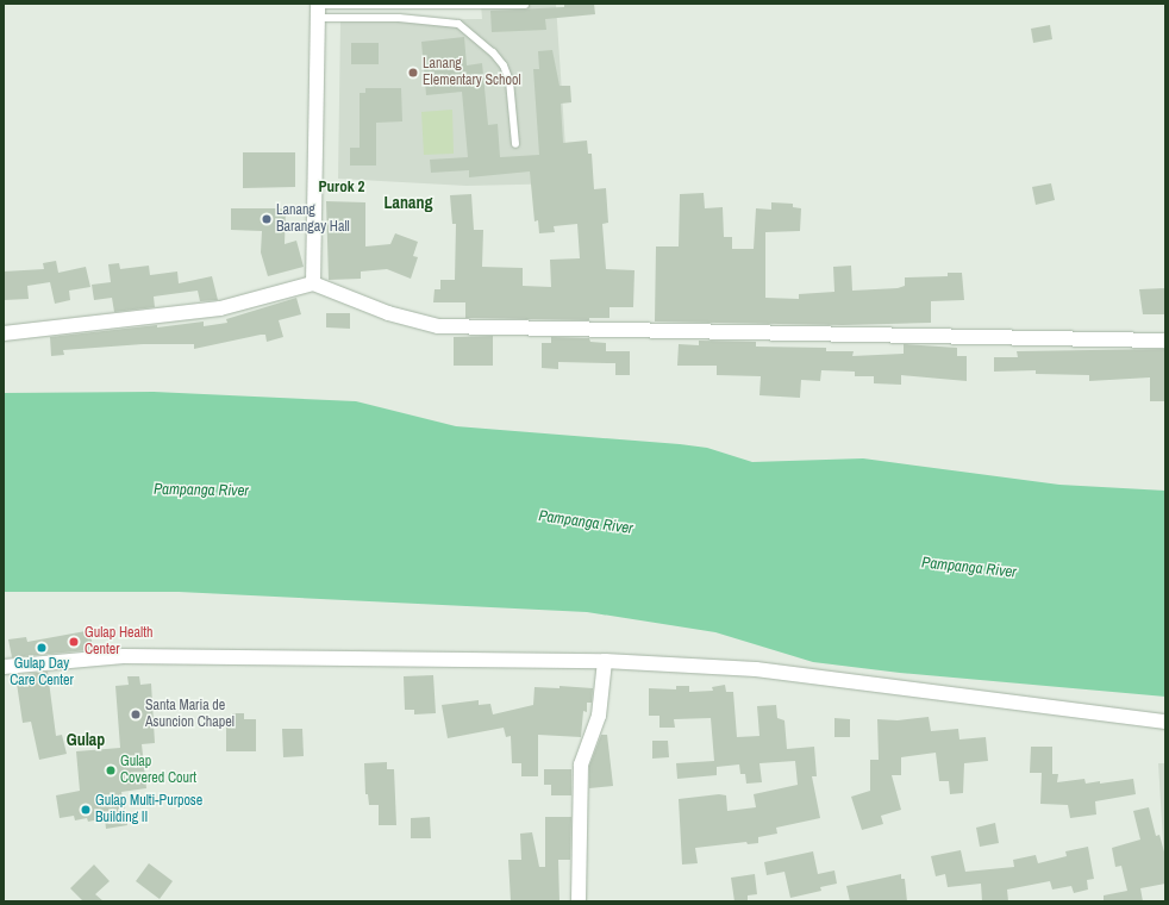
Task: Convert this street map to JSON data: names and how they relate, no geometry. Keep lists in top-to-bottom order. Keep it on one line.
{"districts":["Purok 2","Lanang","Gulap"],"water":["Pampanga River"],"places":["Lanang Elementary School","Lanang Barangay Hall","Gulap Health Center","Gulap Day Care Center","Santa Maria de Asuncion Chapel","Gulap Covered Court","Gulap Multi-Purpose Building II"]}
